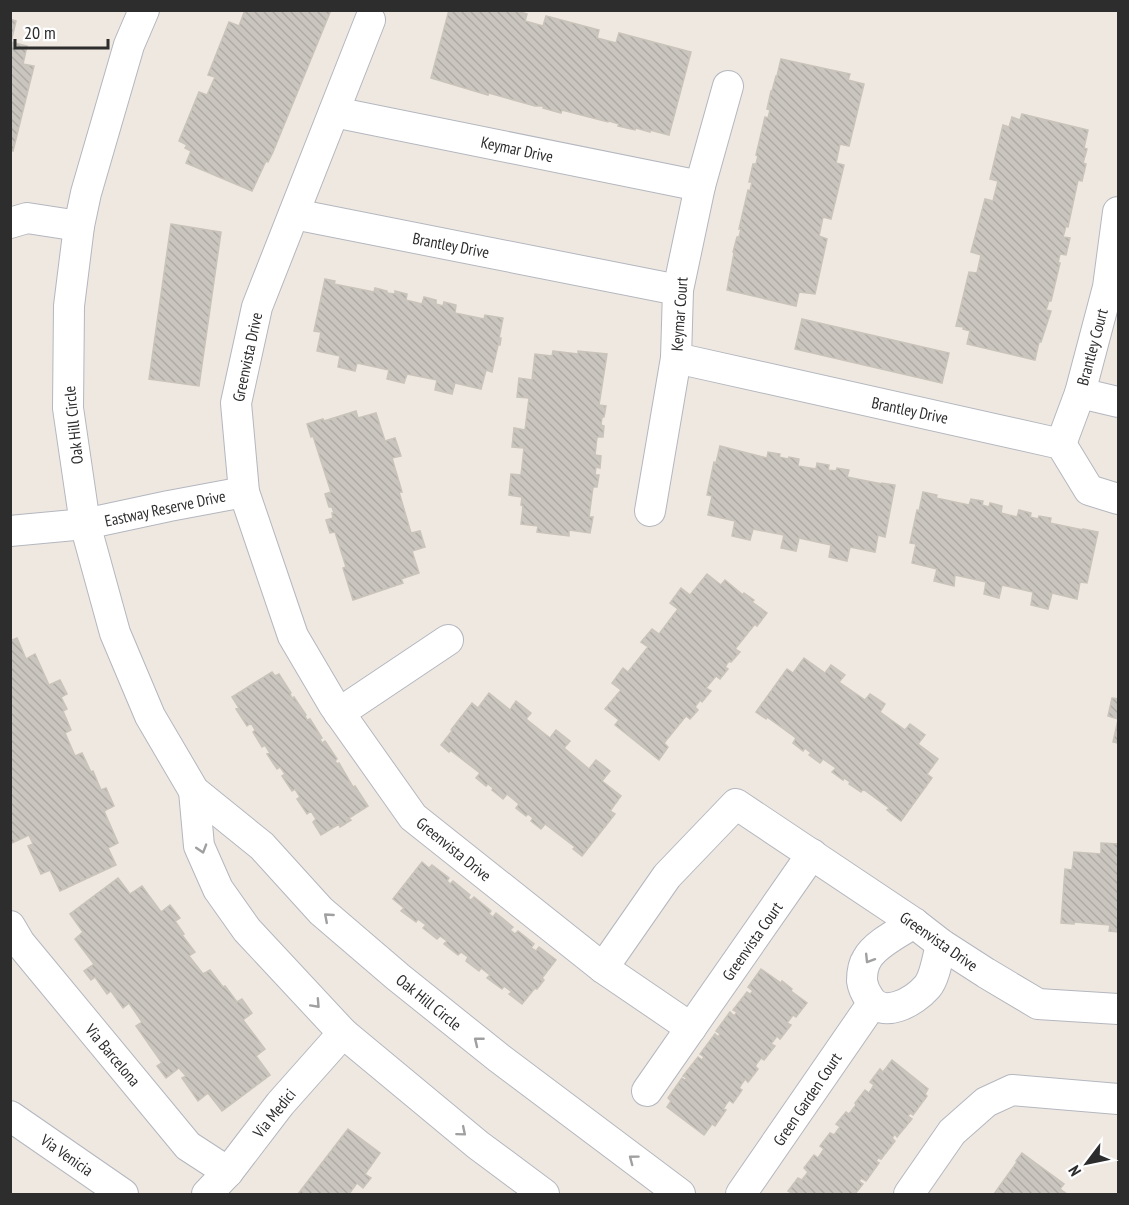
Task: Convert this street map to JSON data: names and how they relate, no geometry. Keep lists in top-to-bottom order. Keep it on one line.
{"streets":{"street":["Keymar Drive","Brantley Drive","Keymar Court","Brantley Court","Greenvista Drive","Oak Hill Circle","Eastway Reserve Drive","Greenvista Court","Via Barcelona","Green Garden Court","Via Medici","Via Venicia"]},"crossings":[["Keymar Drive","Keymar Court"],["Keymar Drive","Greenvista Drive"],["Brantley Drive","Keymar Court"],["Brantley Drive","Brantley Court"],["Brantley Drive","Greenvista Drive"],["Greenvista Drive","Eastway Reserve Drive"],["Greenvista Drive","Greenvista Court"],["Greenvista Drive","Green Garden Court"],["Oak Hill Circle","Eastway Reserve Drive"],["Oak Hill Circle","Via Medici"],["Via Barcelona","Via Medici"]],"scale_bar":"20 m","north":"bottom left"}
